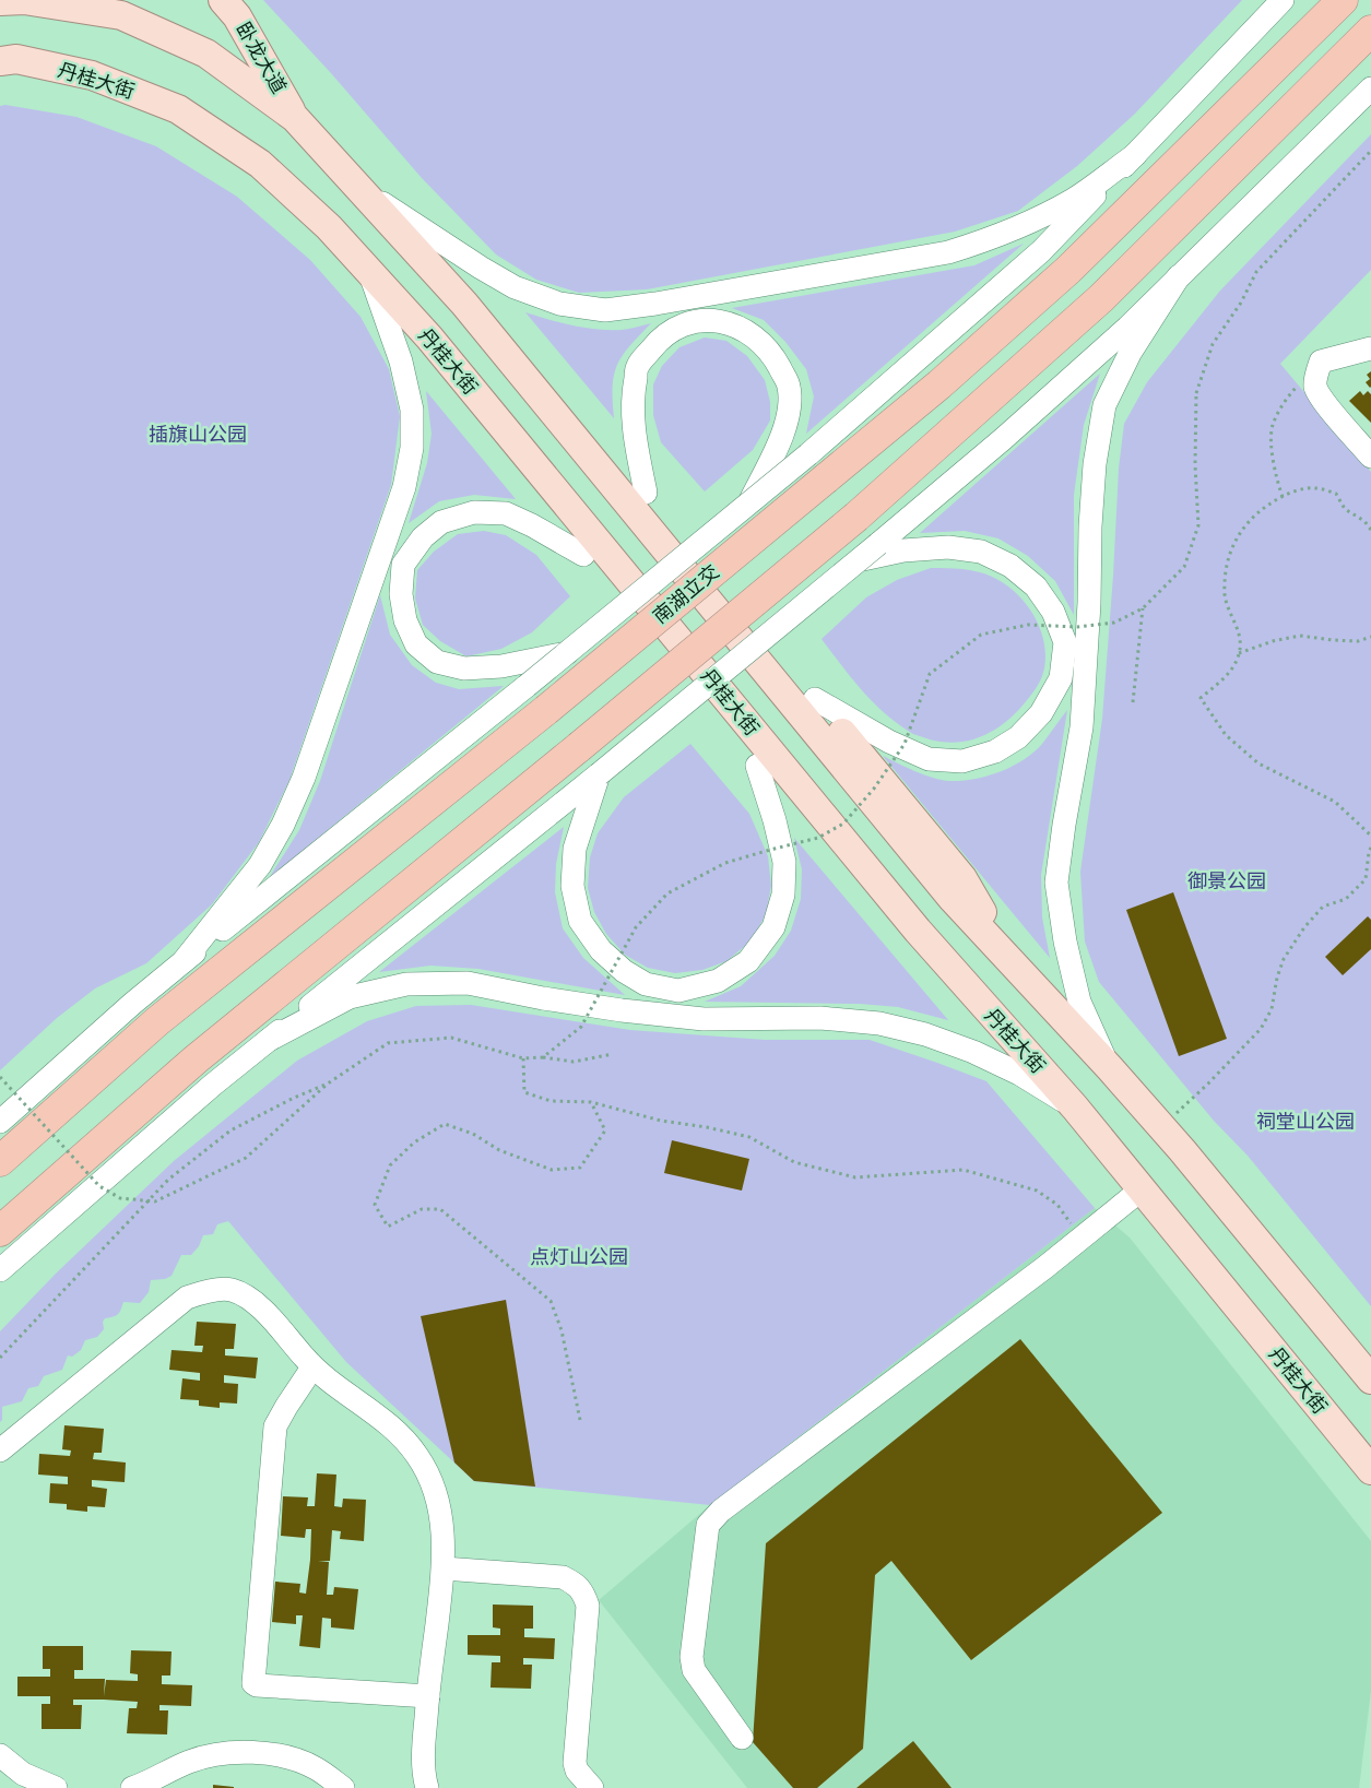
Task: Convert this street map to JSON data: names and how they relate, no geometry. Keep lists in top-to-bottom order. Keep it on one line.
{"streets":{"highway":["南湖立交"],"main road":["卧龙大道","丹桂大街"]},"parks":["插旗山公园","御景公园","祠堂山公园","点灯山公园"]}
